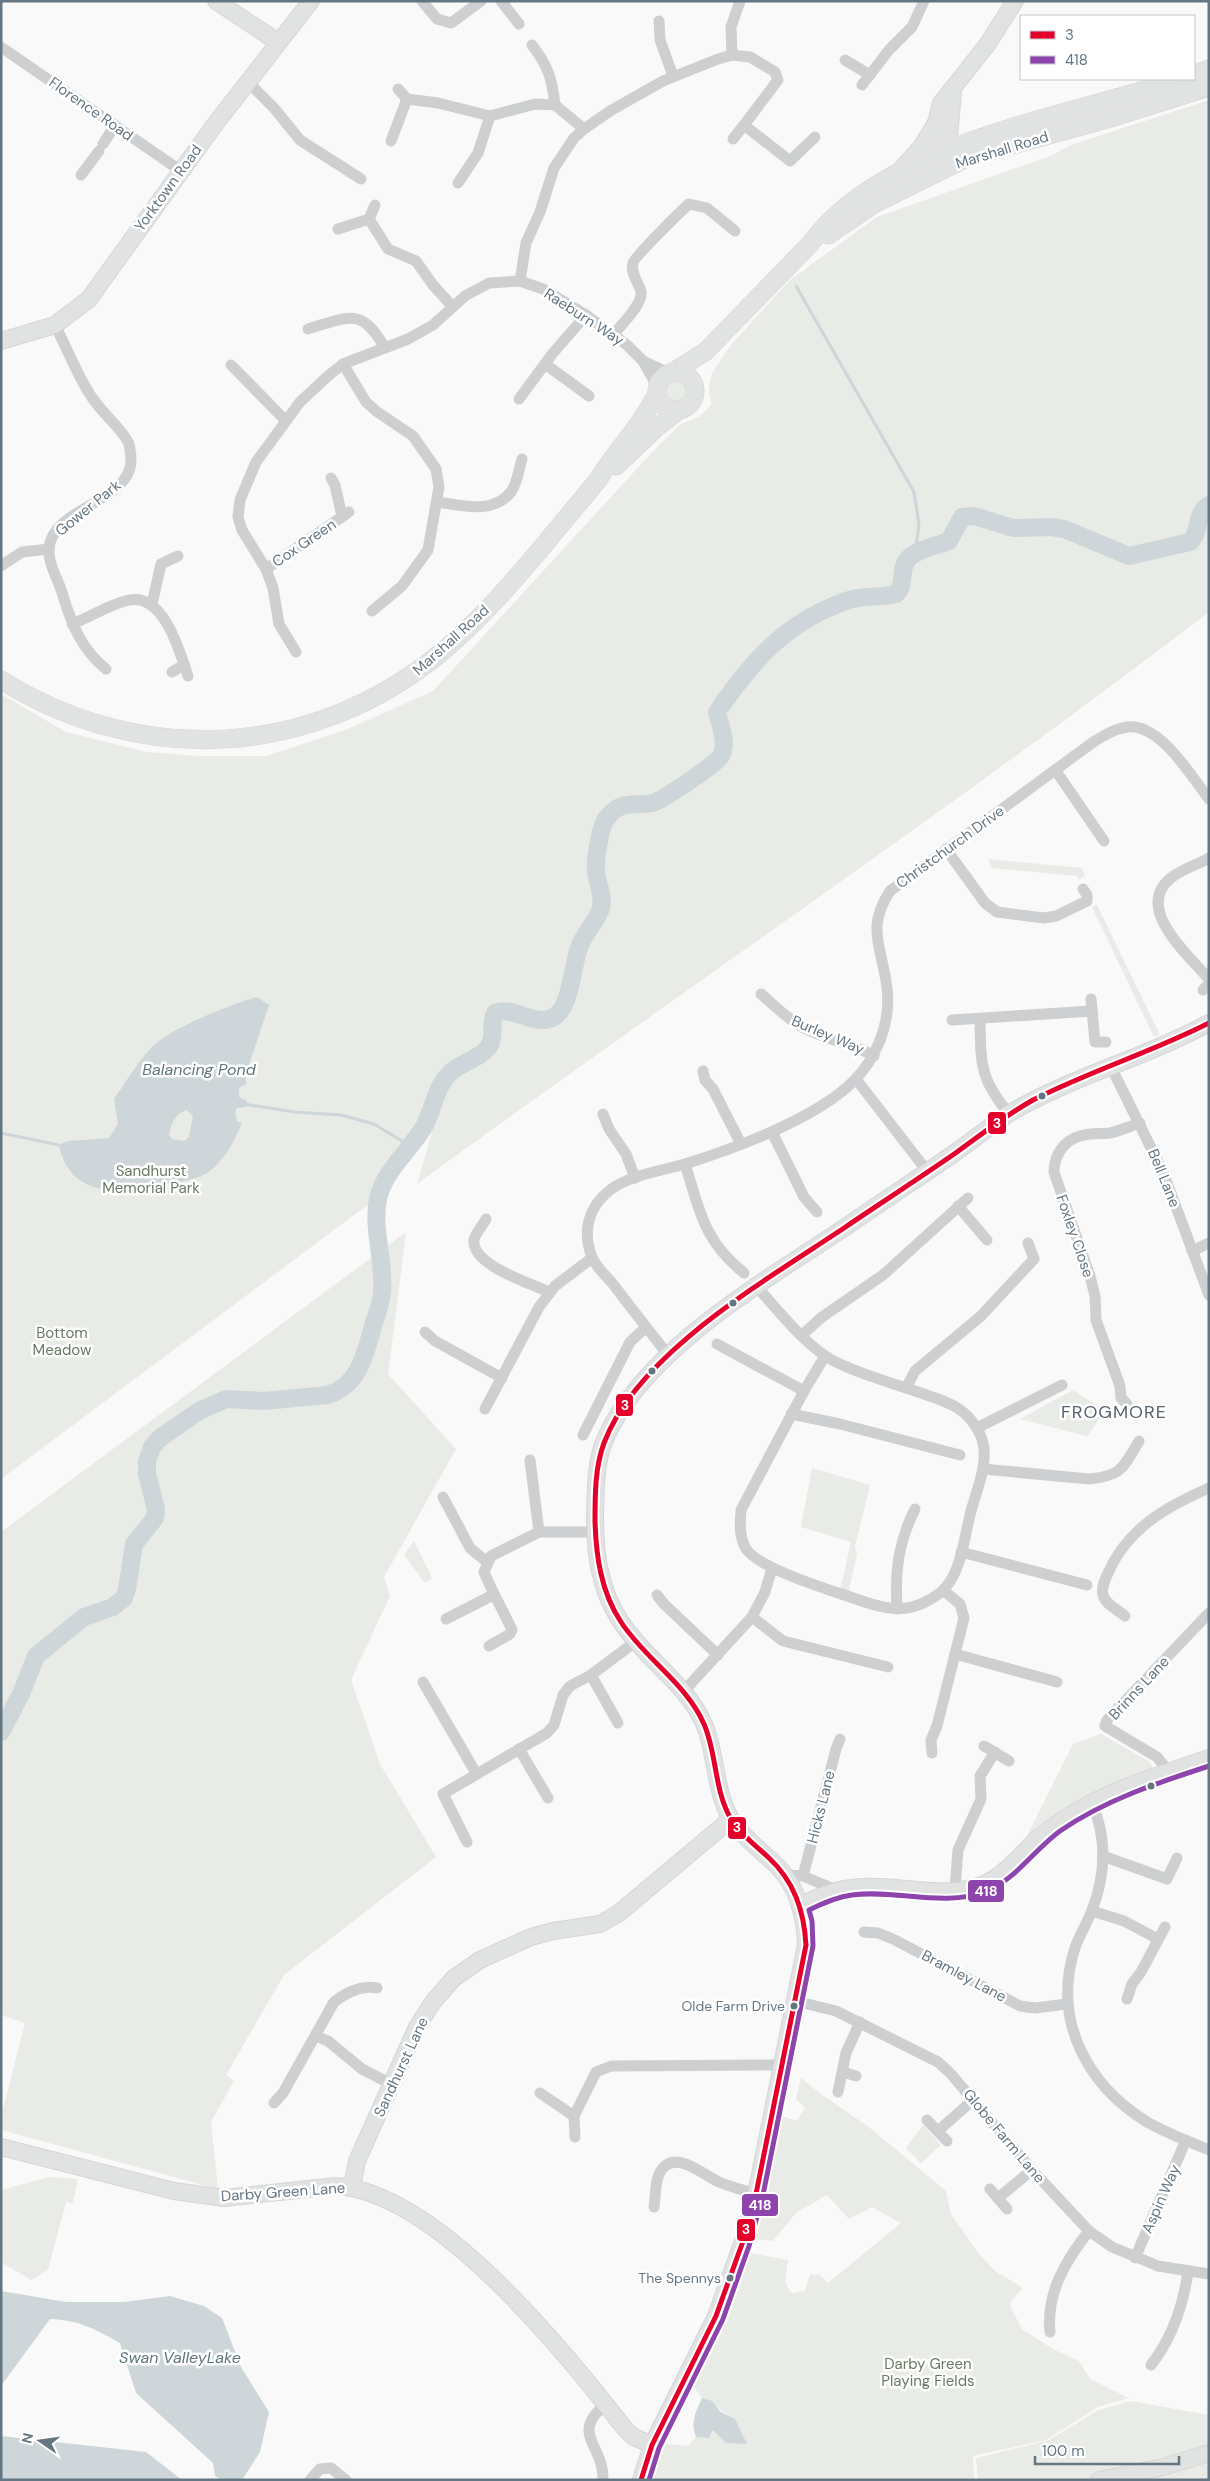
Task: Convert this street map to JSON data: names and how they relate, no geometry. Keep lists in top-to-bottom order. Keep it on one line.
{"streets":{"main road":["Marshall Road"],"street":["Florence Road","Yorktown Road","Raeburn Way","Gower Park","Cox Green","Christchurch Drive","Burley Way","Bell Lane","Foxley Close","Brinns Lane","Hicks Lane","Bramley Lane","Sandhurst Lane","Globe Farm Lane","Darby Green Lane","Aspin Way"]},"crossings":[["Florence Road","Yorktown Road"],["Marshall Road","Raeburn Way"],["Yorktown Road","Gower Park"],["Raeburn Way","Cox Green"],["Christchurch Drive","Burley Way"],["Bell Lane","Foxley Close"],["Sandhurst Lane","Darby Green Lane"],["Globe Farm Lane","Aspin Way"]],"districts":["FROGMORE"],"water":["Balancing Pond","Swan ValleyLake"],"parks":["Sandhurst Memorial Park","Bottom Meadow","Darby Green Playing Fields"],"places":["Olde Farm Drive","The Spennys"],"lines":["transit line 3","transit line 418"],"legend":["3","418"],"scale_bar":"100 m","north":"left"}
